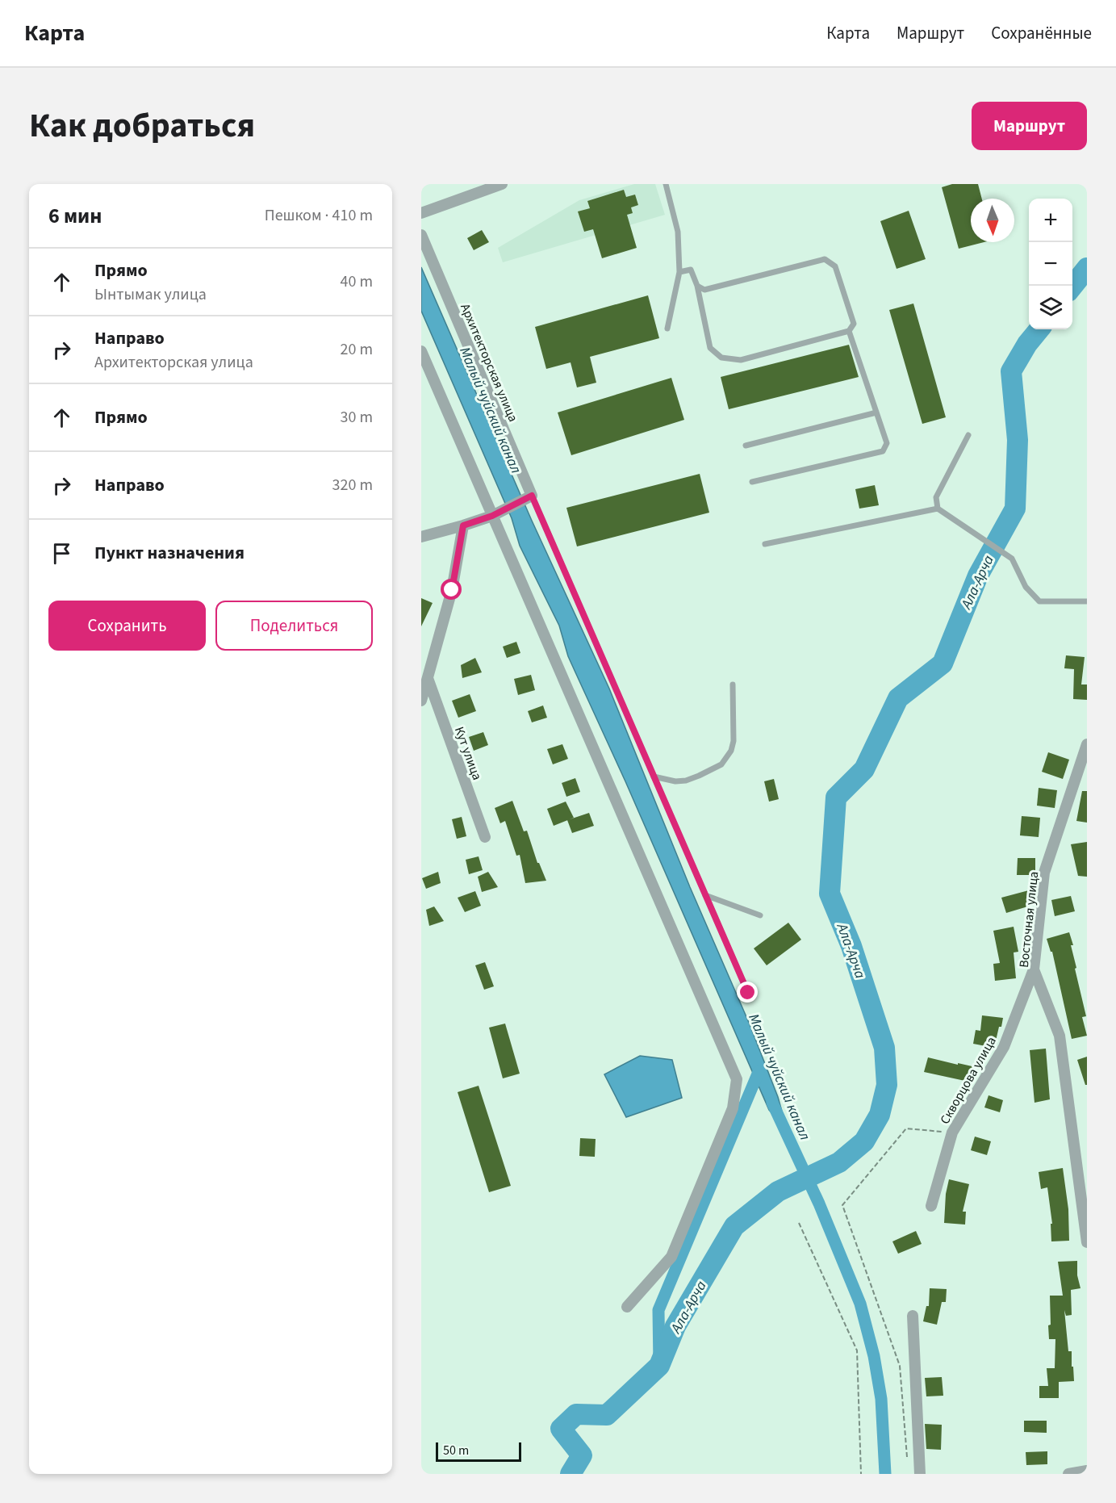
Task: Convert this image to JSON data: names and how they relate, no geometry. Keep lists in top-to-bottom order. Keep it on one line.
{"streets":{"street":["Архитекторская улица","Кут улица","Восточная улица","Скворцова улица"]},"crossings":[["Восточная улица","Скворцова улица"]],"water":["Малый чуйский канал","Ала-Арча"],"scale_bar":"50 m","north":"bottom","page":{"header":"Карта","nav":["Карта","Маршрут","Сохранённые"],"title":"Как добраться","buttons":["Маршрут",["Сохранить","Поделиться"]],"heading":["6 мин","Пешком · 410 m"],"map_buttons":["+","−"],"list":[["Прямо","Ынтымак улица","40 m"],["Направо","Архитекторская улица","20 m"],["Прямо","30 m"],["Направо","320 m"],"Пункт назначения"],"scale":"50 m"}}
